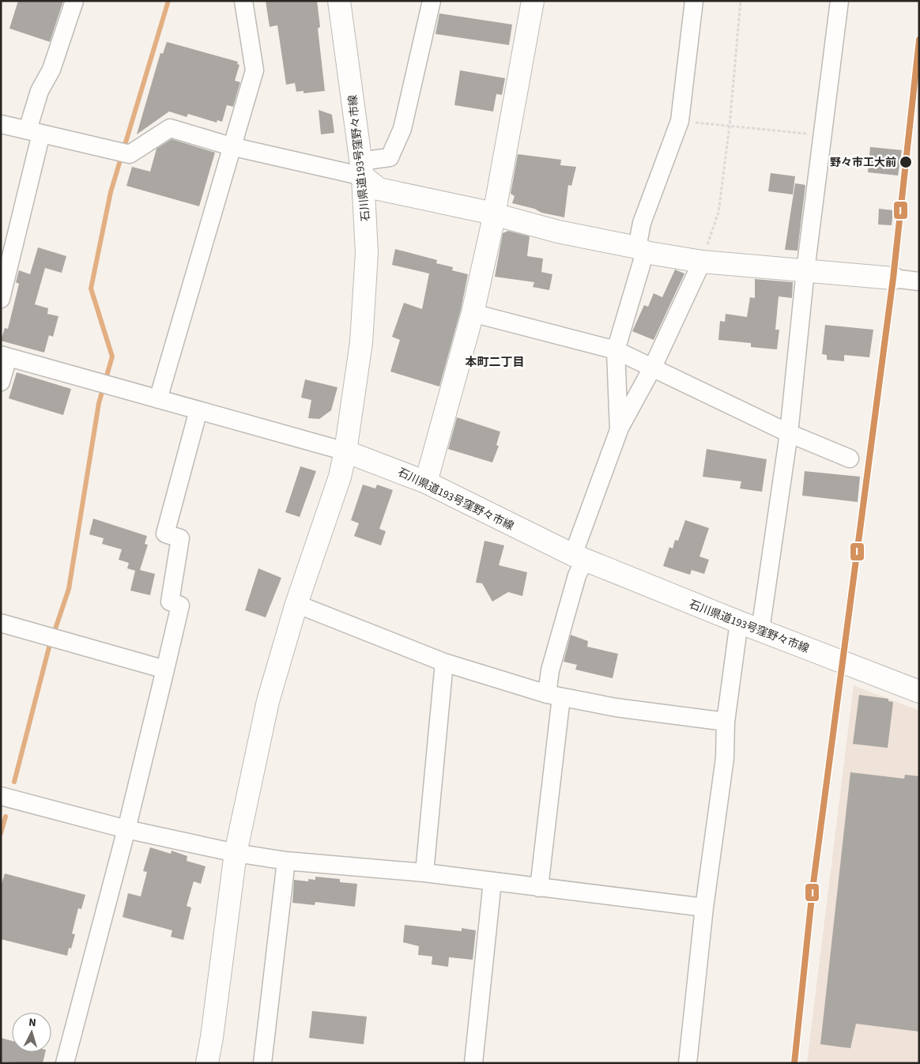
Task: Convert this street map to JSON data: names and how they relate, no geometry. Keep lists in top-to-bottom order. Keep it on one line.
{"streets":{"street":["石川県道193号窪野々市線"]},"districts":["本町二丁目"],"places":["野々市工大前"],"lines":["transit line I"],"north":"top"}
